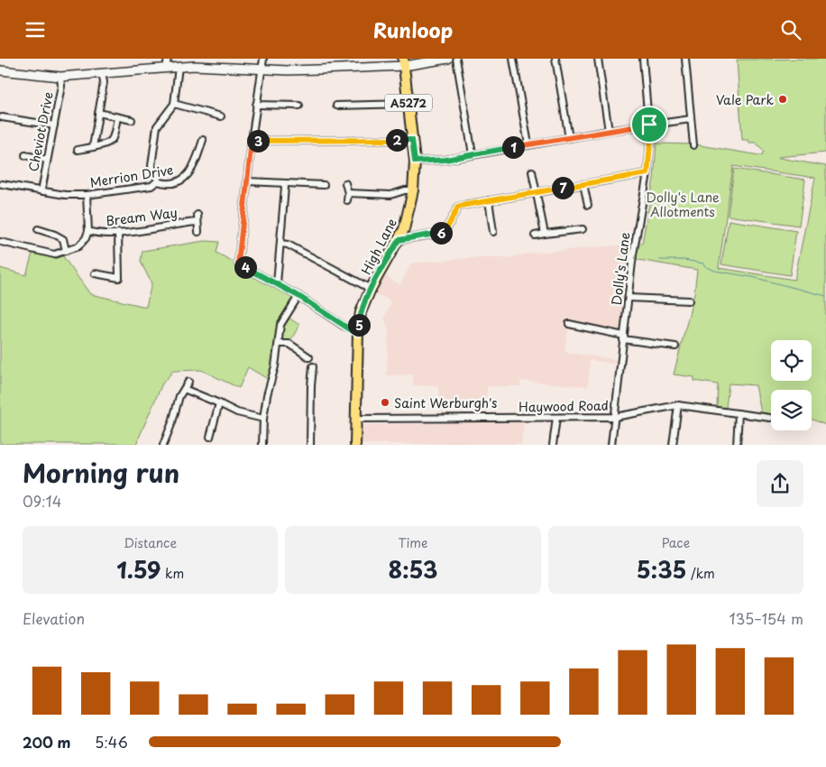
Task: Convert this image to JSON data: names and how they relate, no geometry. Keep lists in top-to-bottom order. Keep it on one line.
{"streets":{"main road":["A5272","High Lane"],"street":["Cheviot Drive","Merrion Drive","Bream Way","Dolly's Lane","Haywood Road"]},"crossings":[["Cheviot Drive","Merrion Drive"],["High Lane","Haywood Road"],["Dolly's Lane","Haywood Road"]],"parks":["Dolly's Lane Allotments"],"places":["Vale Park","Saint Werburgh's"],"page":{"header":"Runloop","pins":["2","3","1","7","6","4","5"],"heading":["Morning run","09:14"],"stats":[["Distance","1.59 km"],["Time","8:53"],["Pace","5:35 /km"]],"chart":["Elevation","135–154 m"],"list":[{"name":"200 m","note":"5:46"}]}}
